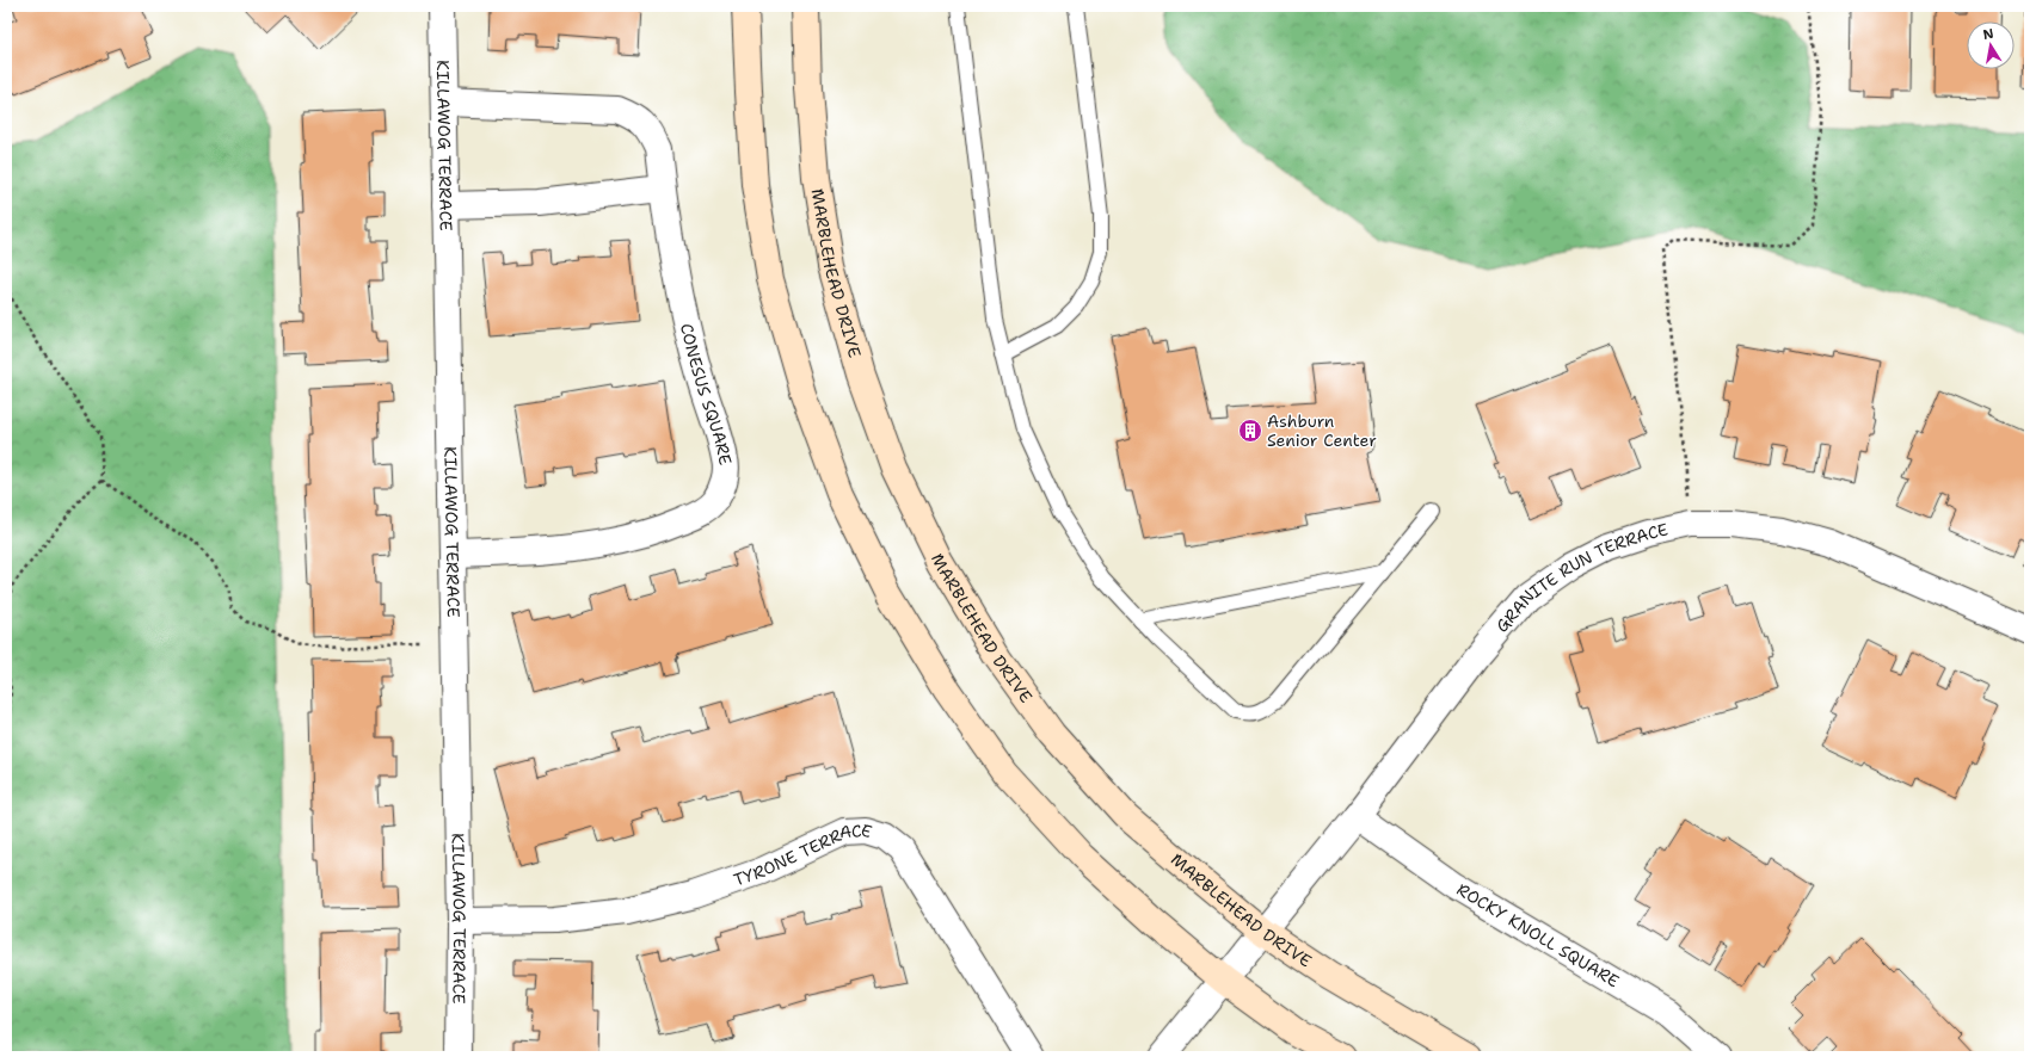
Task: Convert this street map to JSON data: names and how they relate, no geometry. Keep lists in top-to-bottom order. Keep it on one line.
{"streets":{"street":["KILLAWOG TERRACE","MARBLEHEAD DRIVE","CONESUS SQUARE","GRANITE RUN TERRACE","TYRONE TERRACE","ROCKY KNOLL SQUARE"]},"crossings":[["KILLAWOG TERRACE","CONESUS SQUARE"],["KILLAWOG TERRACE","TYRONE TERRACE"],["MARBLEHEAD DRIVE","GRANITE RUN TERRACE"],["GRANITE RUN TERRACE","ROCKY KNOLL SQUARE"]],"places":{"building":["Ashburn Senior Center"]},"north":"top"}
